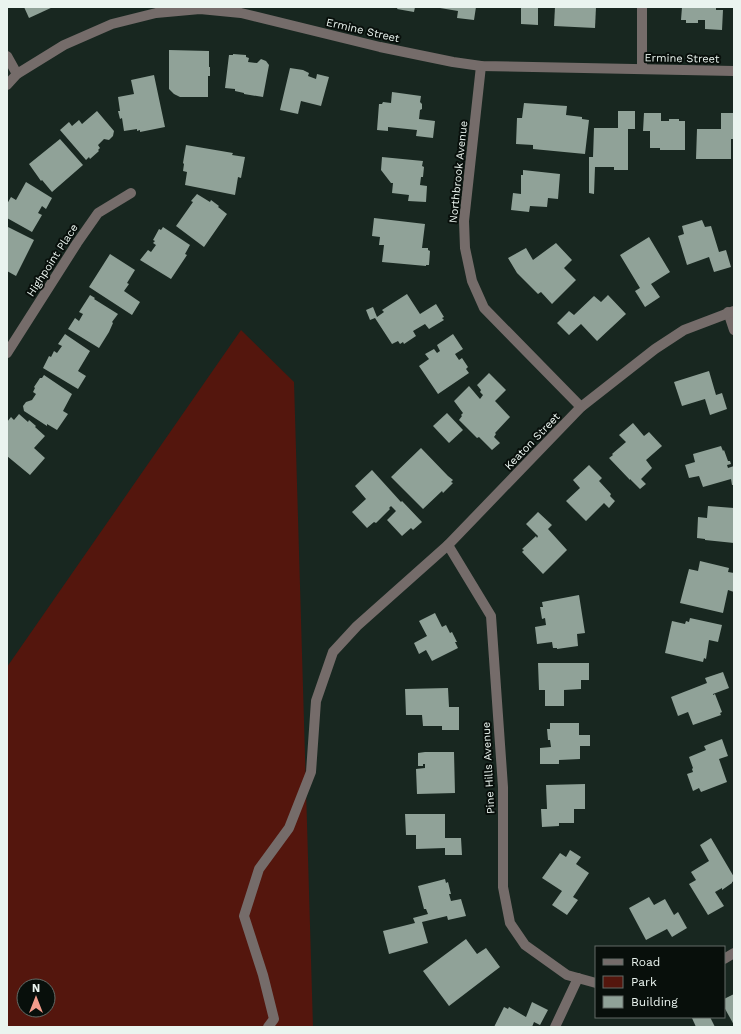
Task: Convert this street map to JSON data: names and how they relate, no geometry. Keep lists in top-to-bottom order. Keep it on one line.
{"streets":{"street":["Ermine Street","Northbrook Avenue","Highpoint Place","Keaton Street","Pine Hills Avenue"]},"crossings":[["Ermine Street","Northbrook Avenue"],["Northbrook Avenue","Keaton Street"],["Keaton Street","Pine Hills Avenue"]],"legend":["Road","Park","Building"],"north":"top"}
